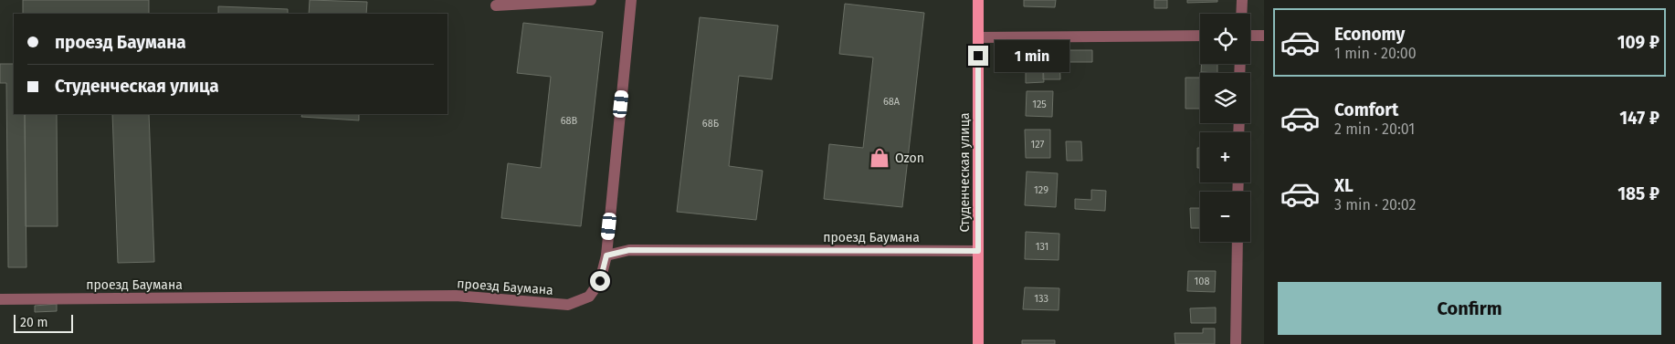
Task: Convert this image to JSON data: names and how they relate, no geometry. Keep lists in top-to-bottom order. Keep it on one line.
{"streets":{"main road":["Студенческая улица"],"street":["проезд Баумана"]},"crossings":[["Студенческая улица","проезд Баумана"]],"places":{"shop":["Ozon"]},"house_numbers":["68А","125","68В","68Б","127","129","131","108","133"],"scale_bar":"20 m","page":{"list":[{"name":"Economy","note":"1 min · 20:00","value":"109 ₽"},{"name":"Comfort","note":"2 min · 20:01","value":"147 ₽"},{"name":"XL","note":"3 min · 20:02","value":"185 ₽"}],"map_buttons":["+","−"],"banner":["проезд Баумана","Студенческая улица"],"bubble":"1 min","buttons":"Confirm","scale":"20 m"}}
